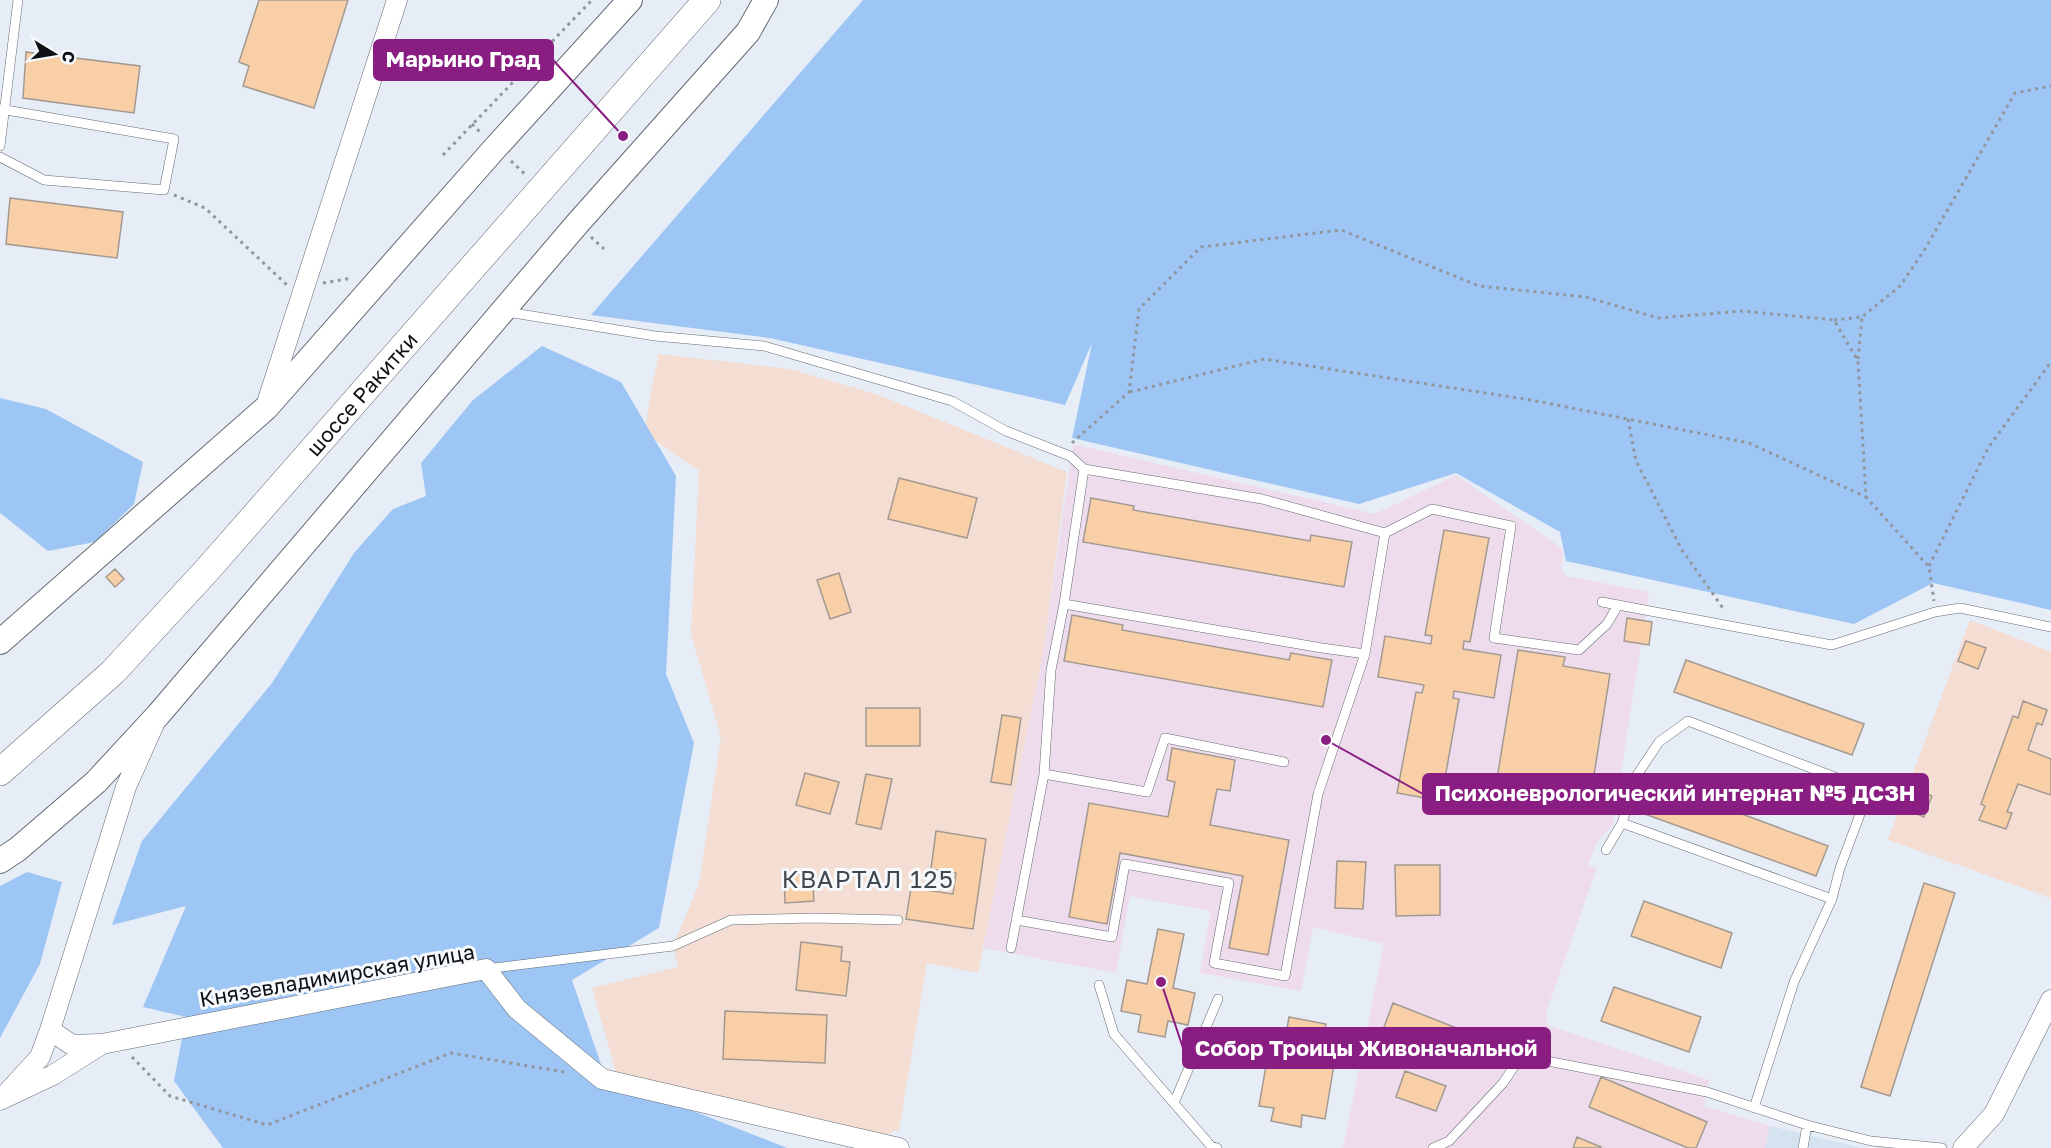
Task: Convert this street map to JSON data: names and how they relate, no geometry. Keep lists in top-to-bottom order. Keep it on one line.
{"streets":{"main road":["шоссе Ракитки"],"street":["Князевладимирская улица"]},"districts":["КВАРТАЛ 125"],"places":["Марьино Град","Психоневрологический интернат №5 ДСЗН","Собор Троицы Живоначальной"],"north":"right"}
